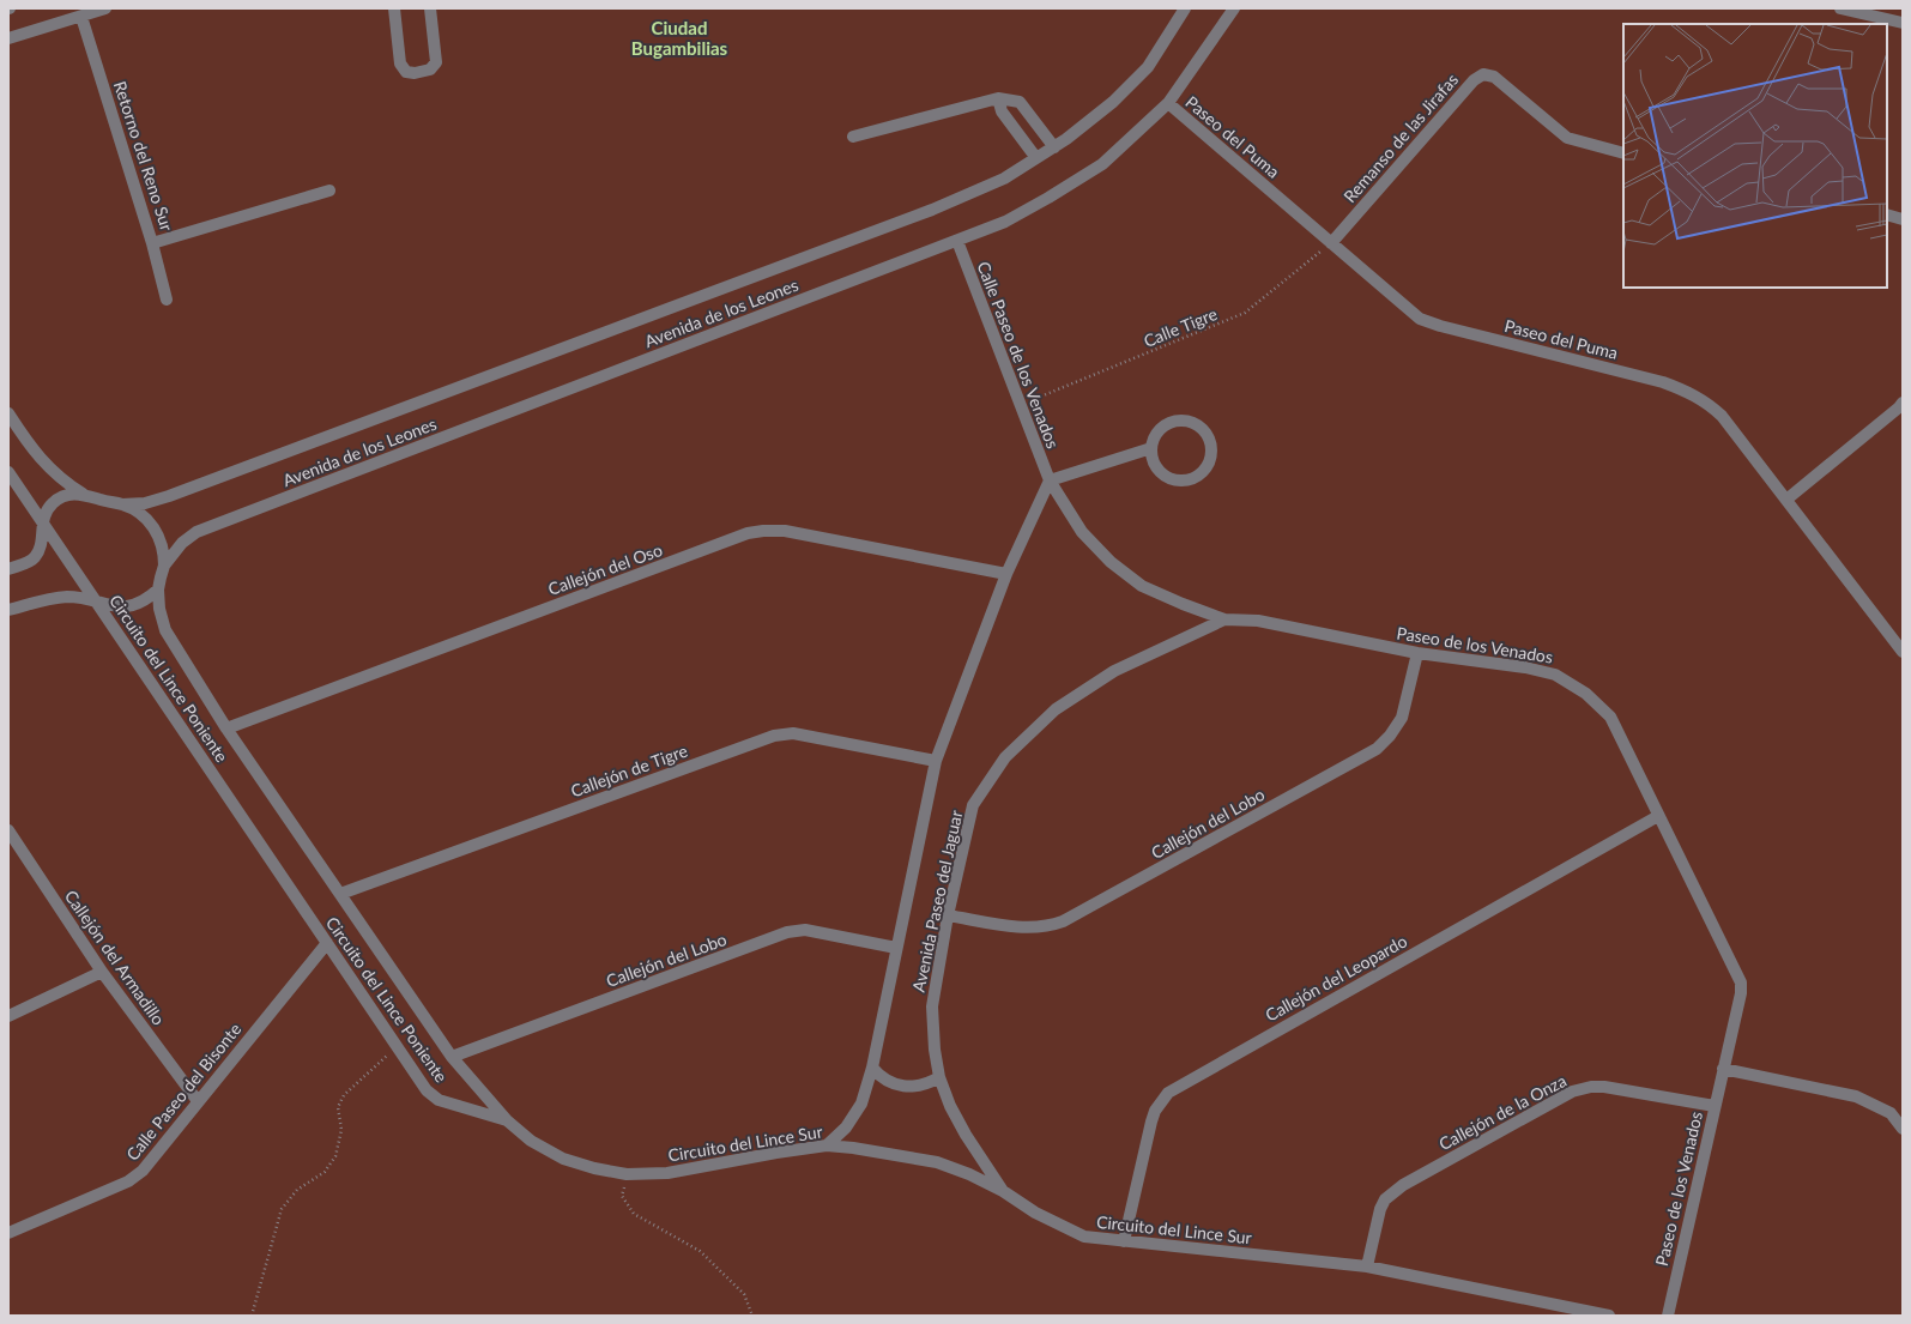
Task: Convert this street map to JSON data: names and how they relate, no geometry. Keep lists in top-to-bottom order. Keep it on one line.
{"streets":{"street":["Paseo del Puma","Remanso de las Jirafas","Retorno del Reno Sur","Avenida de los Leones","Calle Paseo de los Venados","Callejón del Oso","Paseo de los Venados","Circuito del Lince Poniente","Callejón de Tigre","Callejón del Lobo","Avenida Paseo del Jaguar","Callejón del Armadillo","Callejón del Leopardo","Calle Paseo del Bisonte","Callejón de la Onza","Circuito del Lince Sur"],"path":["Calle Tigre"]},"crossings":[["Paseo del Puma","Remanso de las Jirafas"],["Paseo del Puma","Avenida de los Leones"],["Paseo del Puma","Calle Tigre"],["Remanso de las Jirafas","Calle Tigre"],["Avenida de los Leones","Calle Paseo de los Venados"],["Avenida de los Leones","Circuito del Lince Poniente"],["Calle Tigre","Calle Paseo de los Venados"],["Calle Paseo de los Venados","Paseo de los Venados"],["Calle Paseo de los Venados","Avenida Paseo del Jaguar"],["Callejón del Oso","Circuito del Lince Poniente"],["Callejón del Oso","Avenida Paseo del Jaguar"],["Paseo de los Venados","Callejón del Lobo"],["Paseo de los Venados","Avenida Paseo del Jaguar"],["Paseo de los Venados","Callejón del Leopardo"],["Paseo de los Venados","Callejón de la Onza"],["Circuito del Lince Poniente","Callejón de Tigre"],["Circuito del Lince Poniente","Callejón del Lobo"],["Circuito del Lince Poniente","Calle Paseo del Bisonte"],["Circuito del Lince Poniente","Circuito del Lince Sur"],["Callejón de Tigre","Avenida Paseo del Jaguar"],["Callejón del Lobo","Avenida Paseo del Jaguar"],["Avenida Paseo del Jaguar","Circuito del Lince Sur"],["Callejón del Armadillo","Calle Paseo del Bisonte"],["Callejón del Leopardo","Circuito del Lince Sur"],["Callejón de la Onza","Circuito del Lince Sur"]],"districts":["Ciudad Bugambilias"]}
